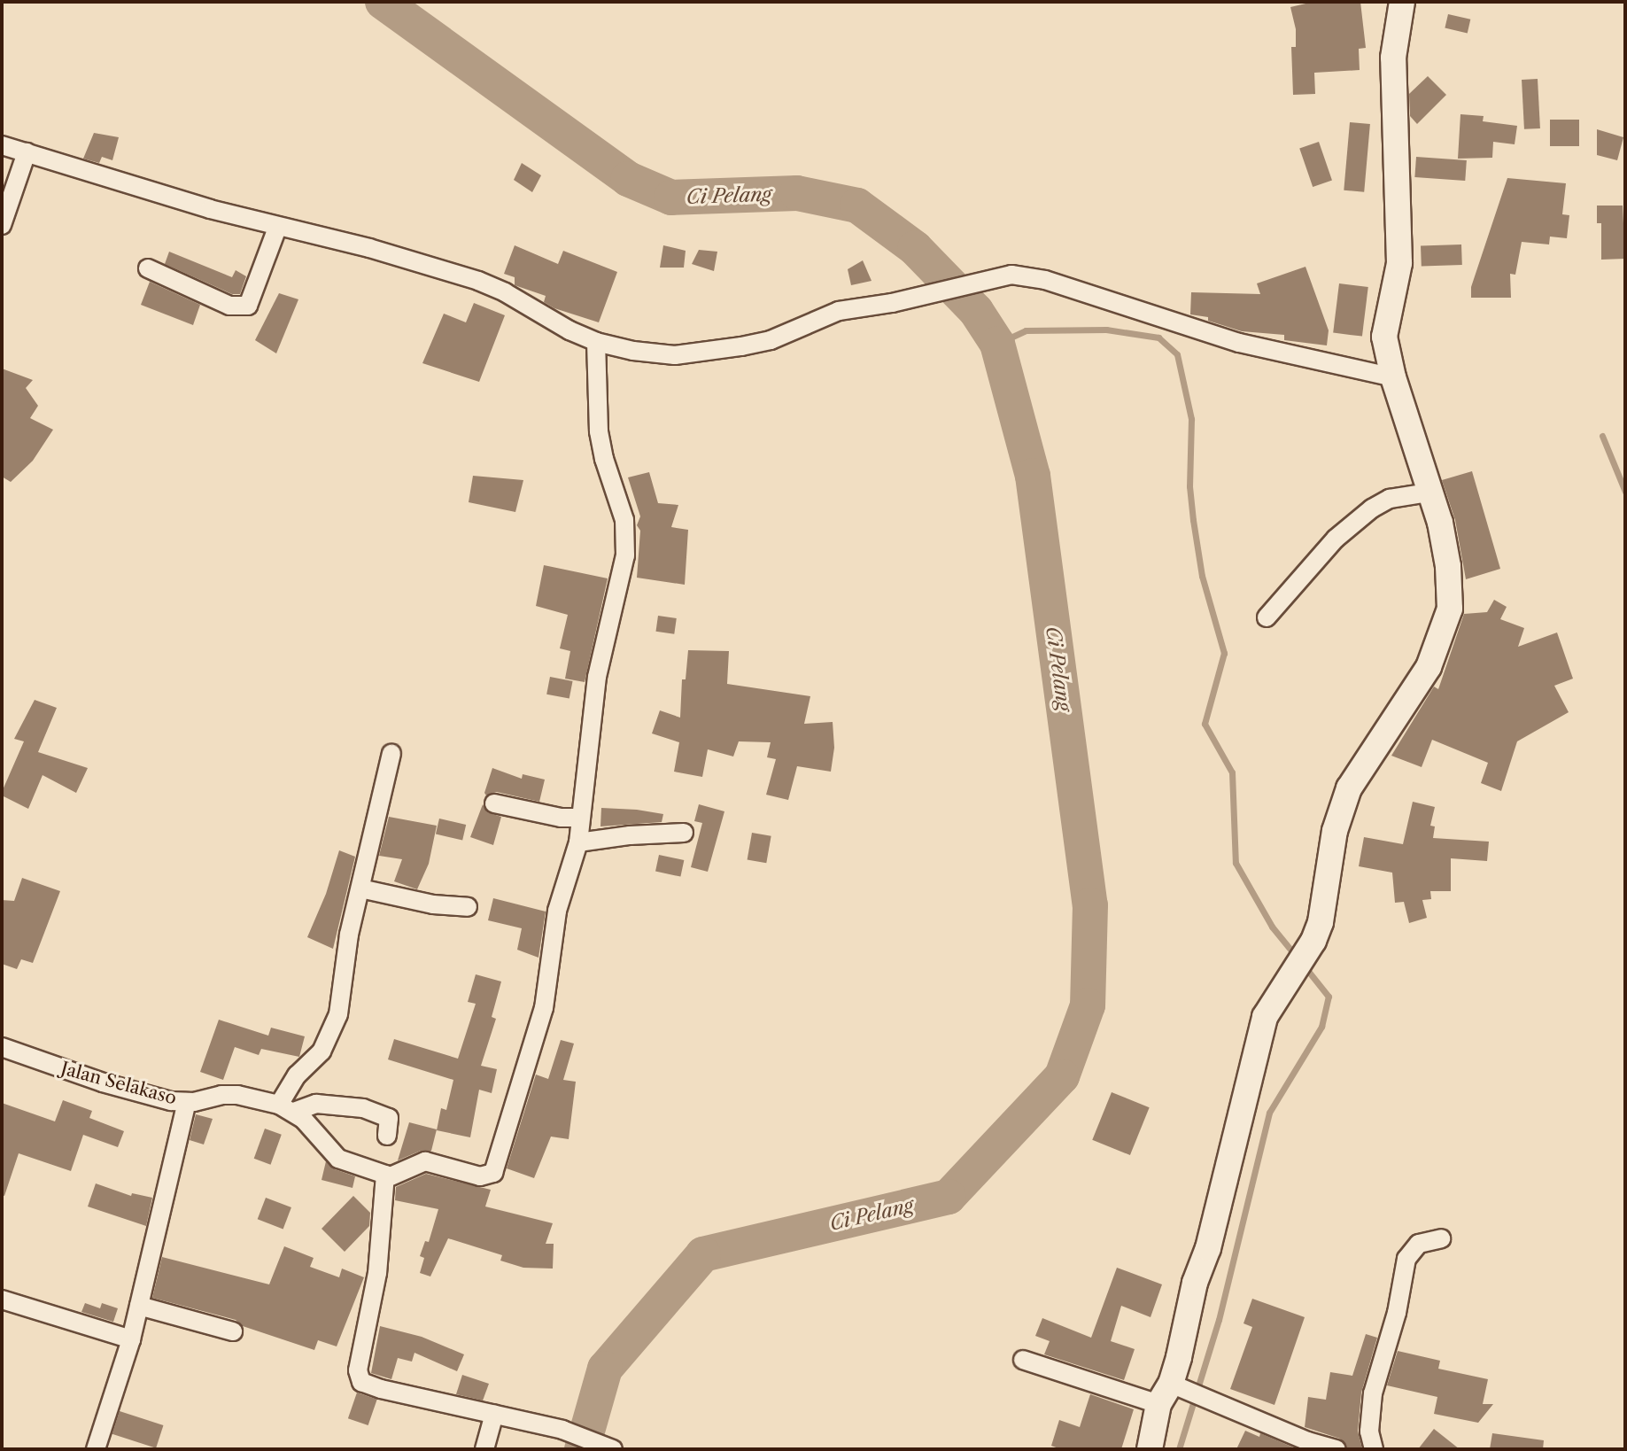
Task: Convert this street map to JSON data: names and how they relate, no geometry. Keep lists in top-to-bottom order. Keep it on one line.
{"streets":{"street":["Jalan Selakaso"]},"water":["Ci Pelang"]}
